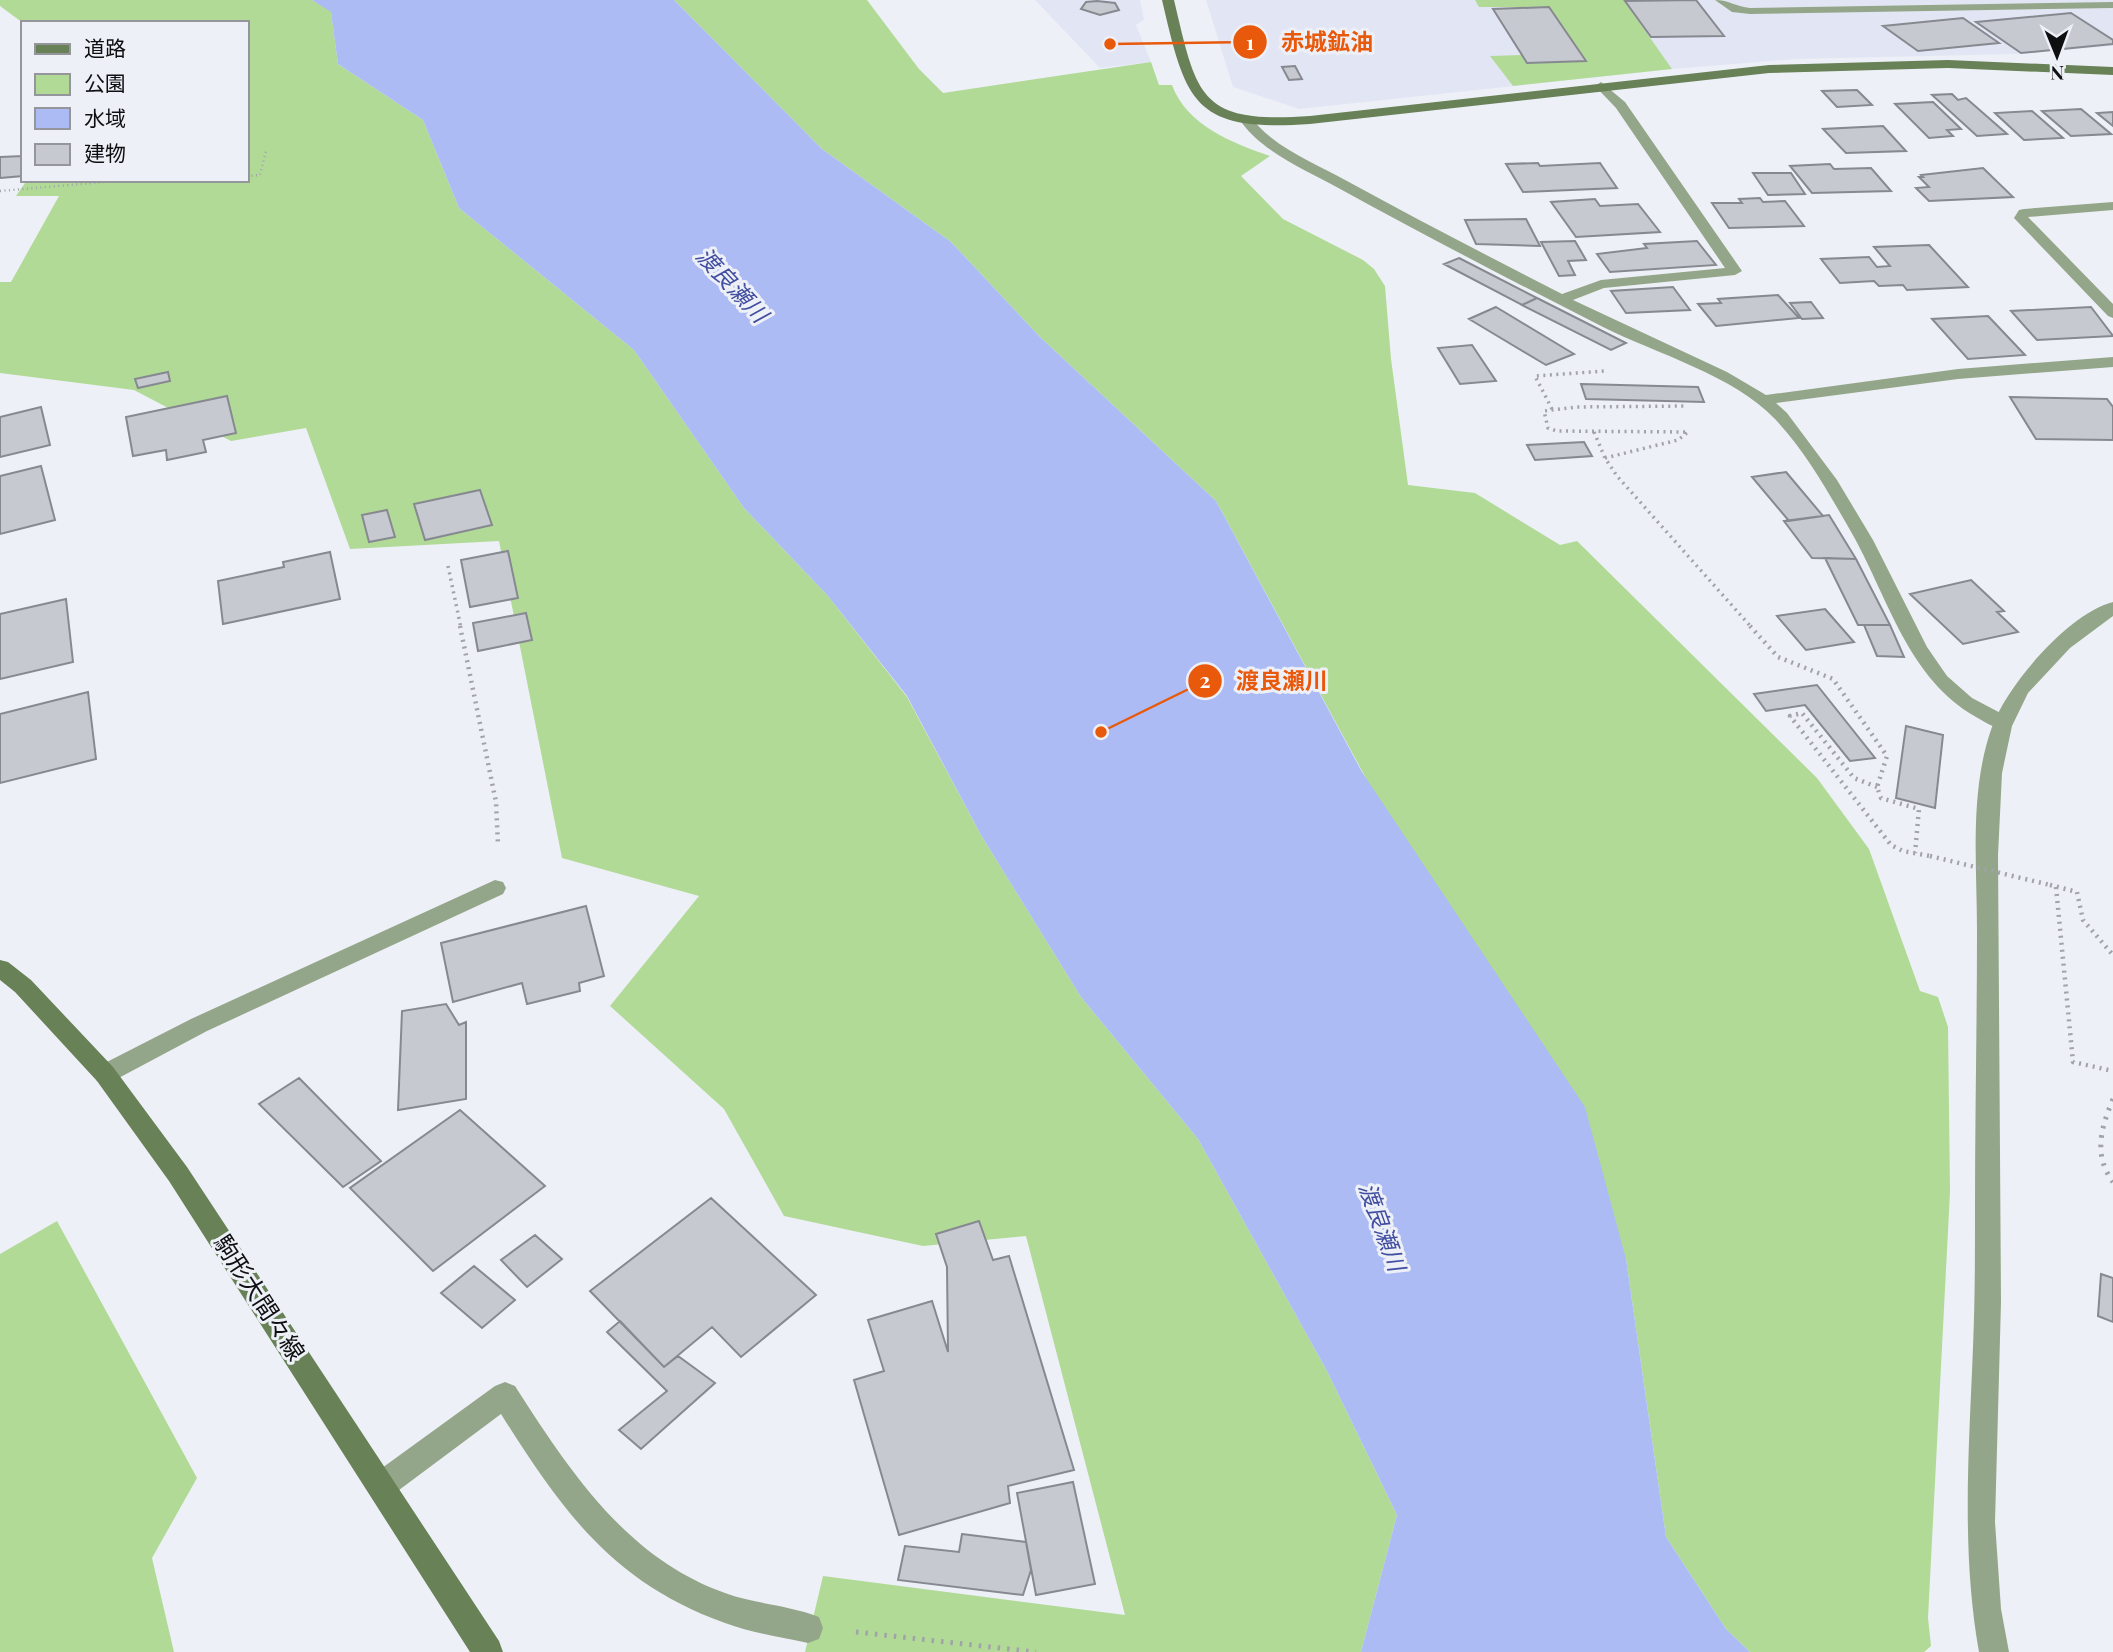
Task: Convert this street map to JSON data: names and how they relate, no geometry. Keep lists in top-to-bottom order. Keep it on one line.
{"streets":{"street":["駒形大間々線"]},"water":["渡良瀬川"],"places":["赤城鉱油","渡良瀬川"],"legend":["道路","公園","水域","建物"],"north":"bottom"}
